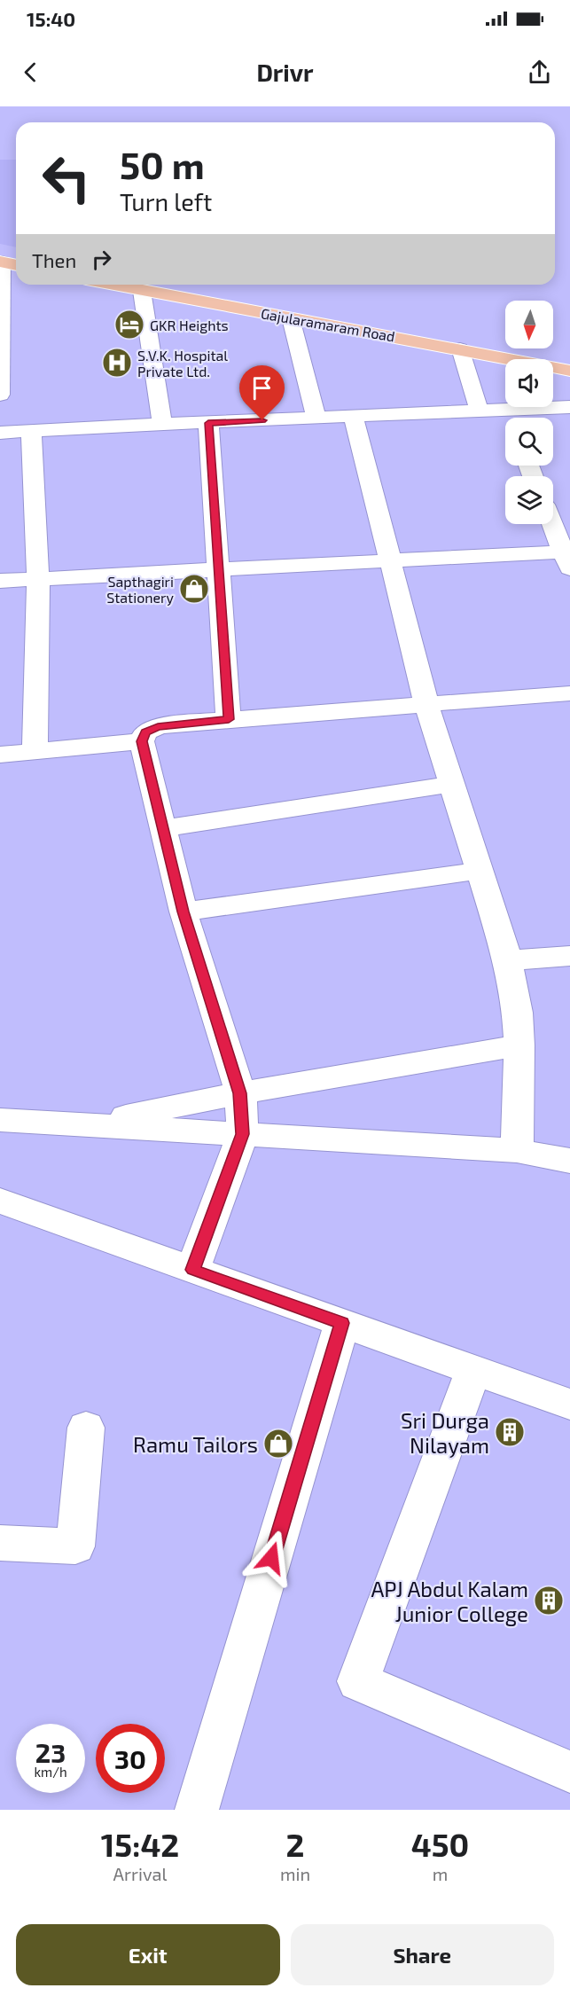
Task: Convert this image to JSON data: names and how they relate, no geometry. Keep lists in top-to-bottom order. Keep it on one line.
{"streets":{"main road":["Gajularamaram Road"]},"places":{"hotel":["GKR Heights"],"hospital":["S.V.K. Hospital Private Ltd."],"shop":["Sapthagiri Stationery","Ramu Tailors"],"building":["Sri Durga Nilayam","APJ Abdul Kalam Junior College"]},"north":"bottom","page":{"status":"15:40","header":"Drivr","turn":["50 m","Turn left"],"then":"Then","speed":"23 km/h","limit":"30","eta":["15:42","Arrival","2","min","450","m"],"buttons":["Exit","Share"]}}
